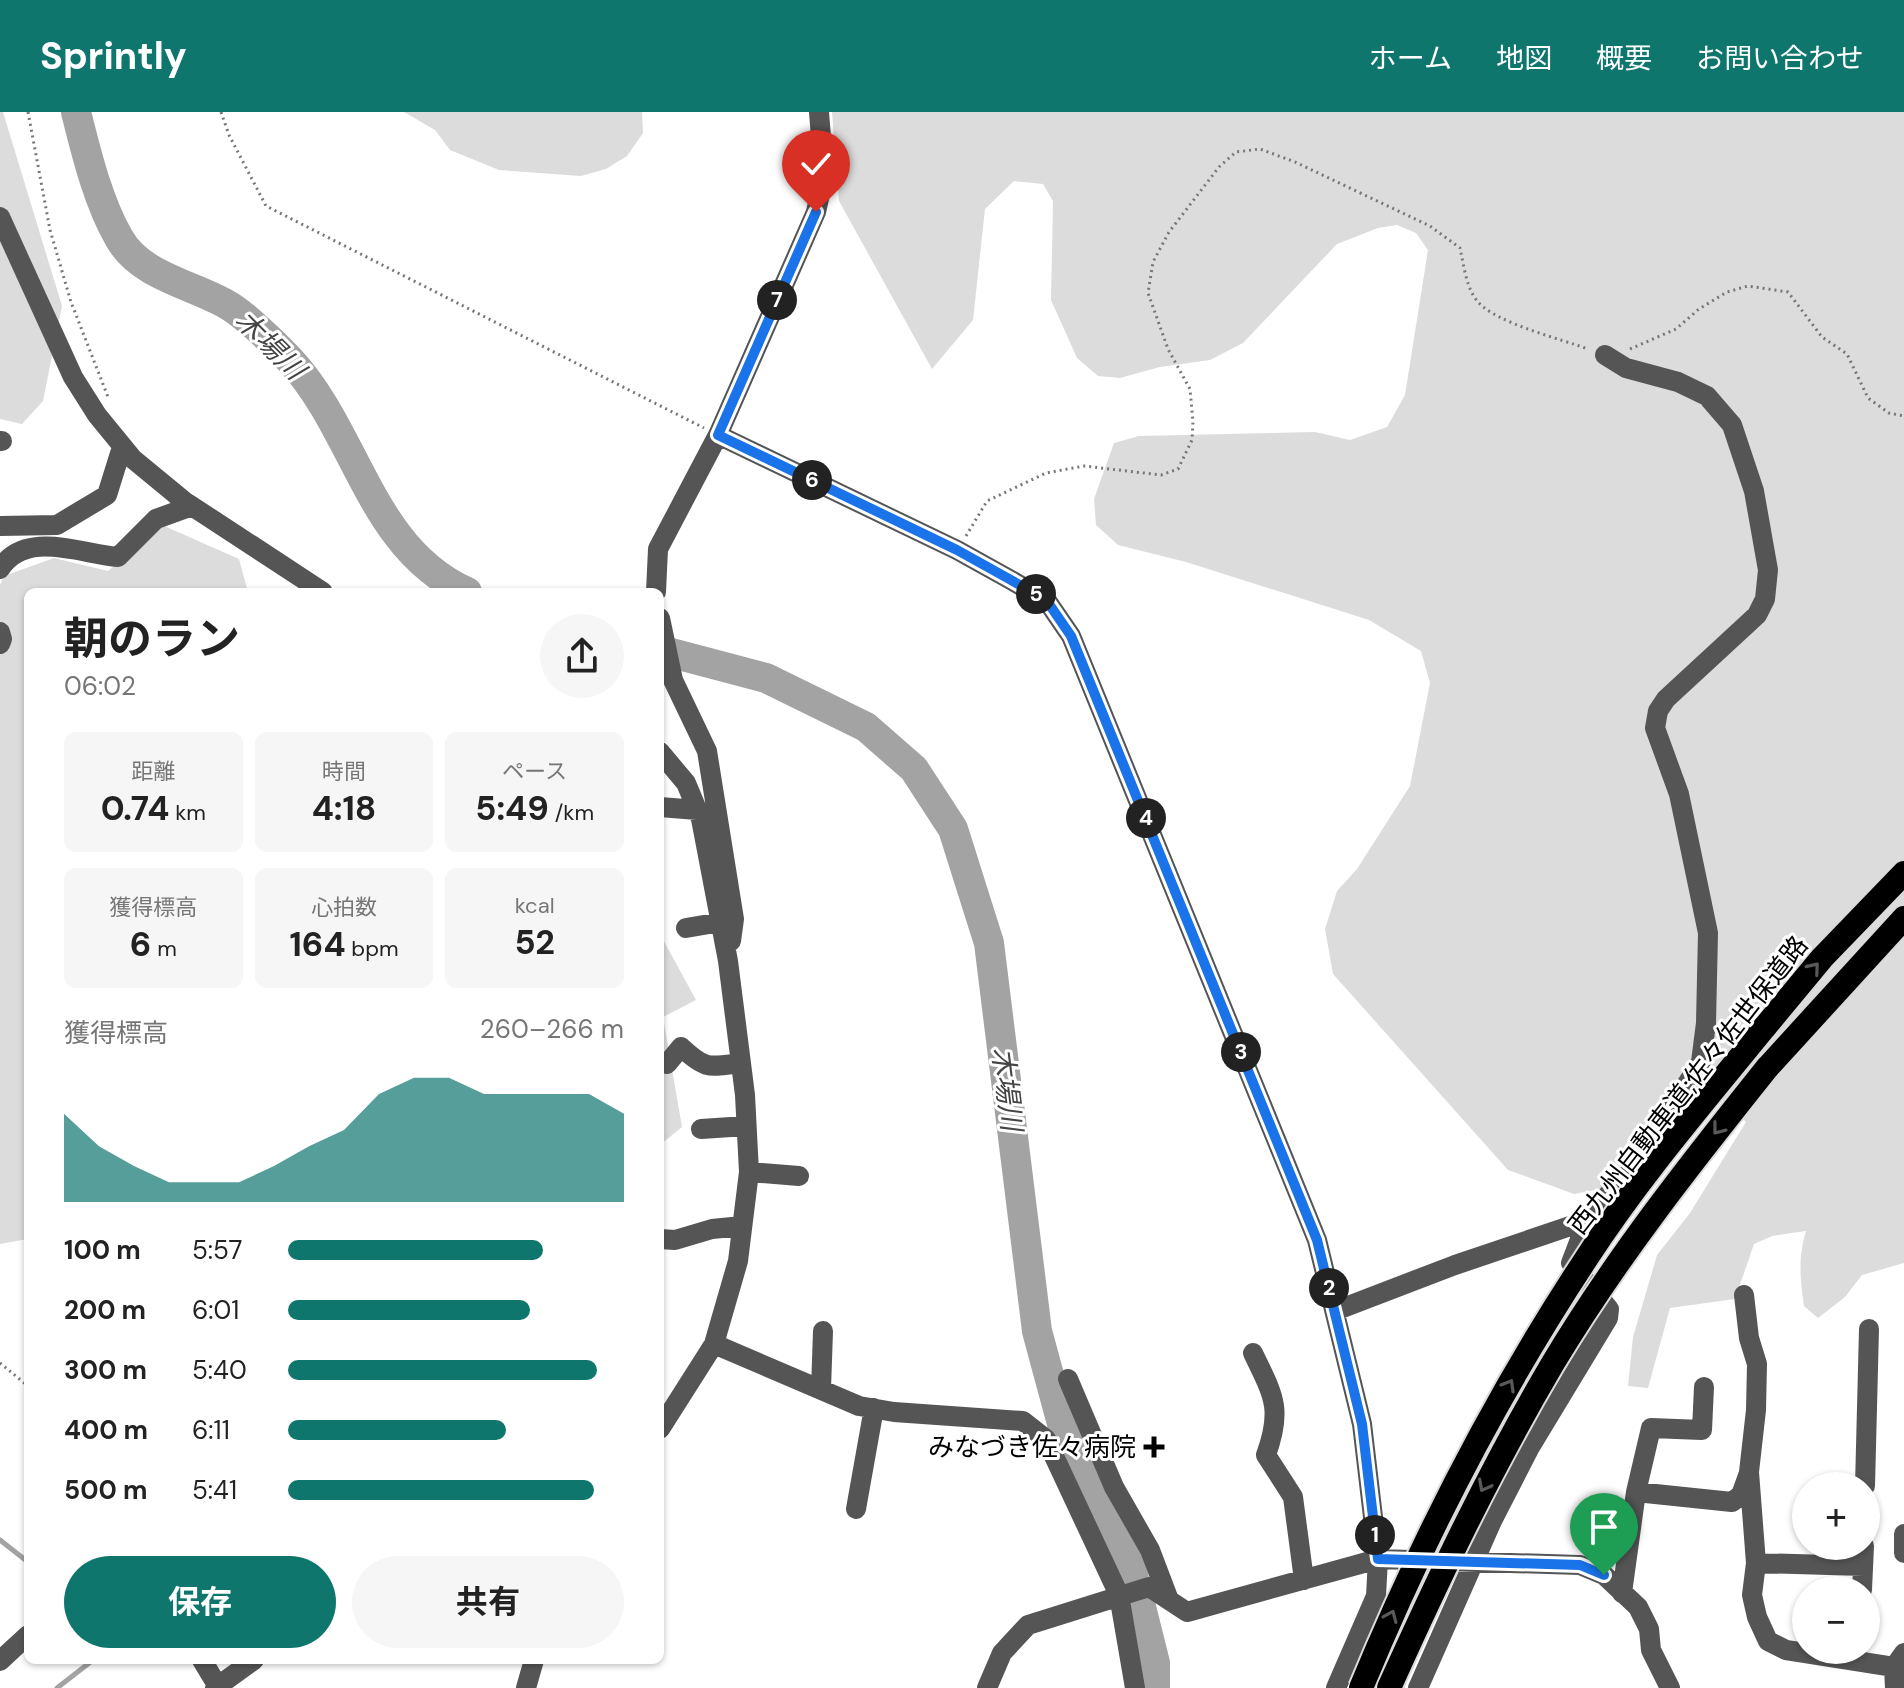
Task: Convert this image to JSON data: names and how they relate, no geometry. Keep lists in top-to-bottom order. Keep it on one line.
{"streets":{"highway":["西九州自動車道;佐々佐世保道路"]},"water":["木場川"],"places":{"health":["みなづき佐々病院"]},"page":{"header":"Sprintly","nav":["ホーム","地図","概要","お問い合わせ"],"pins":["7","6","5","4","3","2","1"],"heading":["朝のラン","06:02"],"stats":[["距離","0.74 km"],["時間","4:18"],["ペース","5:49 /km"],["獲得標高","6 m"],["心拍数","164 bpm"],["kcal","52"]],"chart":["獲得標高","260–266 m"],"list":[{"name":"100 m","note":"5:57"},{"name":"200 m","note":"6:01"},{"name":"300 m","note":"5:40"},{"name":"400 m","note":"6:11"},{"name":"500 m","note":"5:41"}],"map_buttons":["+","−"],"buttons":["保存","共有"]}}
